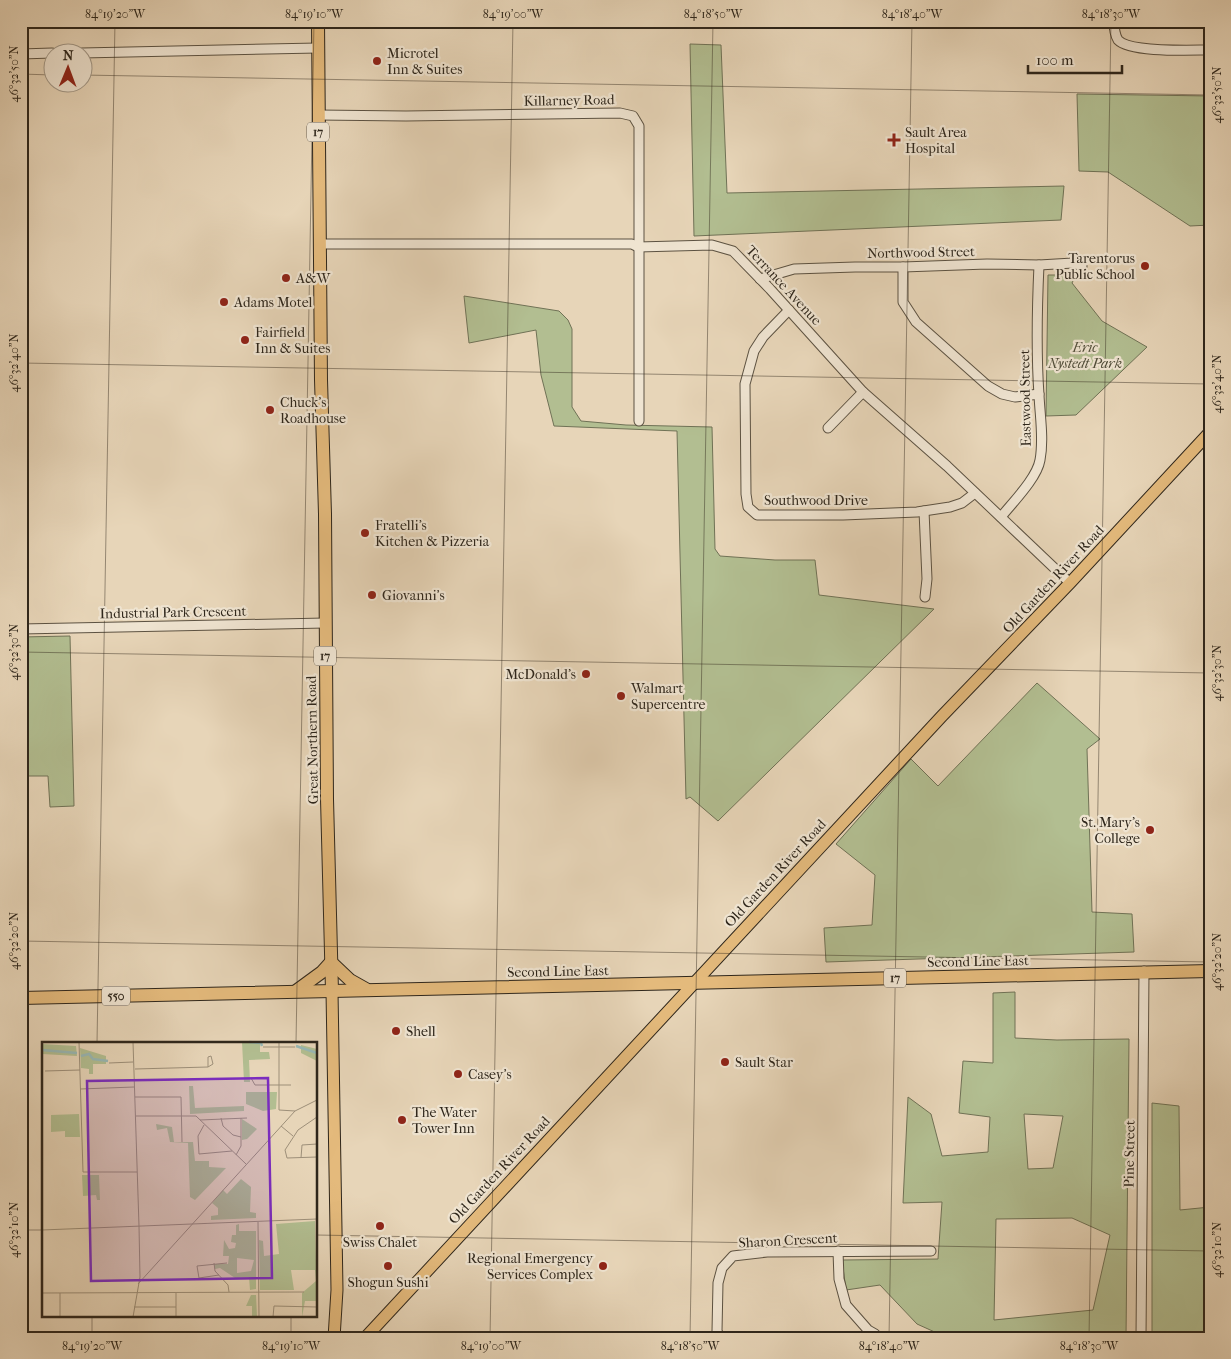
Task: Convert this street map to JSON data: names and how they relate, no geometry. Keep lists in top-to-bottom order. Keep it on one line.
{"streets":{"highway":["17","Great Northern Road","Second Line East","550"],"main road":["Old Garden River Road"],"street":["Killarney Road","Northwood Street","Terrance Avenue","Eastwood Street","Southwood Drive","Industrial Park Crescent","Pine Street","Sharon Crescent"]},"crossings":[["Killarney Road","Terrance Avenue"],["Killarney Road","Great Northern Road"],["Northwood Street","Terrance Avenue"],["Northwood Street","Eastwood Street"],["Terrance Avenue","Eastwood Street"],["Terrance Avenue","Southwood Drive"],["Terrance Avenue","Old Garden River Road"],["Terrance Avenue","Great Northern Road"],["Old Garden River Road","Second Line East"],["Industrial Park Crescent","Great Northern Road"],["Great Northern Road","Second Line East"],["Second Line East","Pine Street"]],"parks":["Eric Nystedt Park"],"places":{"other":["Microtel Inn & Suites","Tarentorus Public School","A&W","Adams Motel","Fairfield Inn & Suites","Chuck's Roadhouse","Fratelli's Kitchen & Pizzeria","Giovanni's","McDonald's","Walmart Supercentre","St. Mary's College","Shell","Sault Star","Casey's","The Water Tower Inn","Swiss Chalet","Shogun Sushi","Regional Emergency Services Complex"],"health":["Sault Area Hospital"]},"scale_bar":"100 m","north":"top","coordinates":["84°19'20\"W","84°19'10\"W","84°19'00\"W","84°18'50\"W","84°18'40\"W","84°18'30\"W","46°32'50\"N","46°32'40\"N","46°32'30\"N","46°32'20\"N","46°32'10\"N"]}
